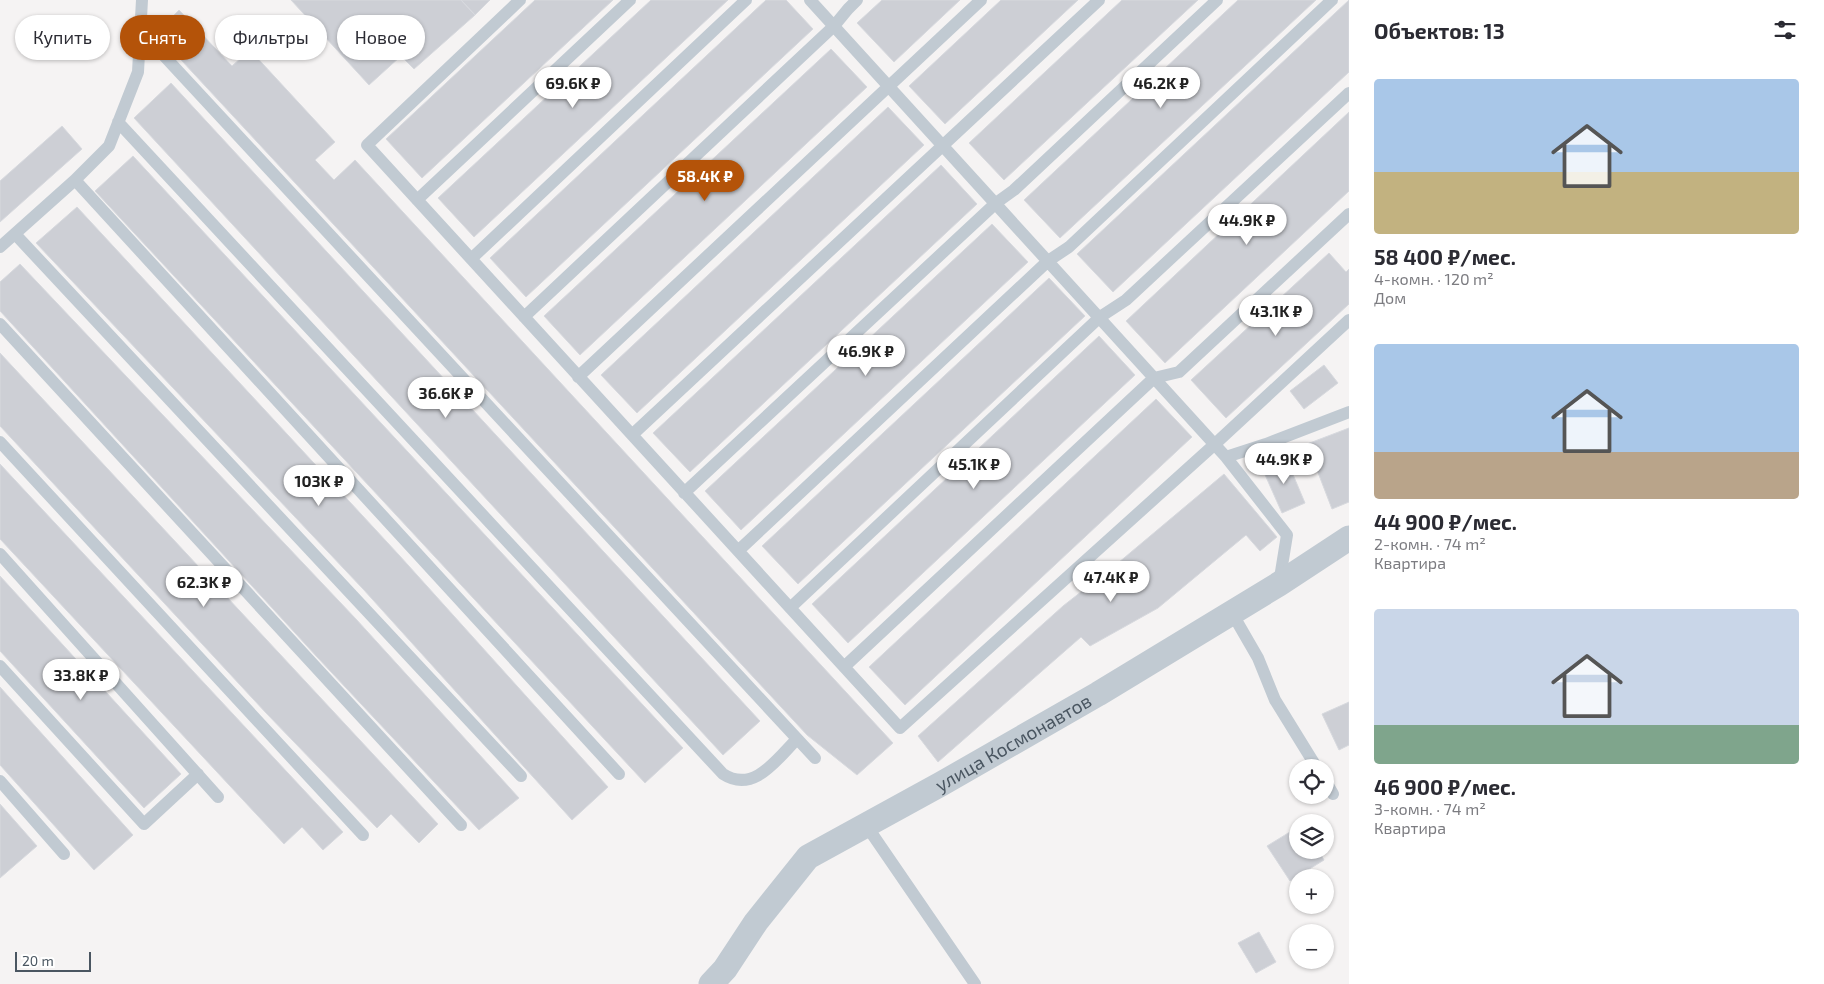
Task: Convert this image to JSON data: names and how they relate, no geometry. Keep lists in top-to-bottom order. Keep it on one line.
{"streets":{"street":["улица Космонавтов"]},"scale_bar":"20 m","page":{"heading":"Объектов: 13","chip":["Купить","Снять","Фильтры","Новое"],"list":[{"name":"58 400 ₽/мес.","note":"4-комн. · 120 m² · Дом"},{"name":"44 900 ₽/мес.","note":"2-комн. · 74 m² · Квартира"},{"name":"46 900 ₽/мес.","note":"3-комн. · 74 m² · Квартира"}],"price":["69.6K ₽","46.2K ₽","58.4K ₽","44.9K ₽","43.1K ₽","46.9K ₽","36.6K ₽","44.9K ₽","45.1K ₽","103K ₽","47.4K ₽","62.3K ₽","33.8K ₽"],"map_buttons":["+","−"],"scale":"20 m"}}
